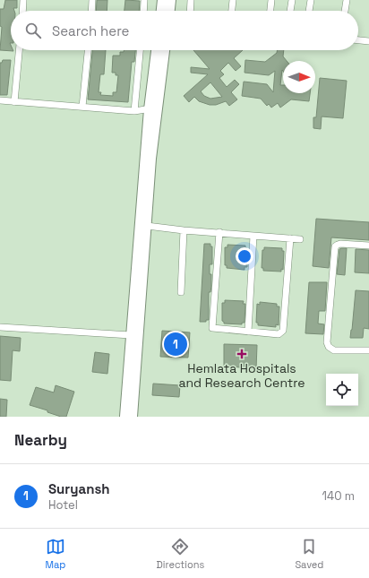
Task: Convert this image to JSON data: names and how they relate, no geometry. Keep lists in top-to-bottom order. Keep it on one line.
{"places":{"health":["Hemlata Hospitals and Research Centre"]},"north":"right","page":{"search":"Search here","pins":"1","heading":"Nearby","list":[{"mark":"1","name":"Suryansh","note":"Hotel","value":"140 m"}],"nav":["Map","Directions","Saved"]}}
